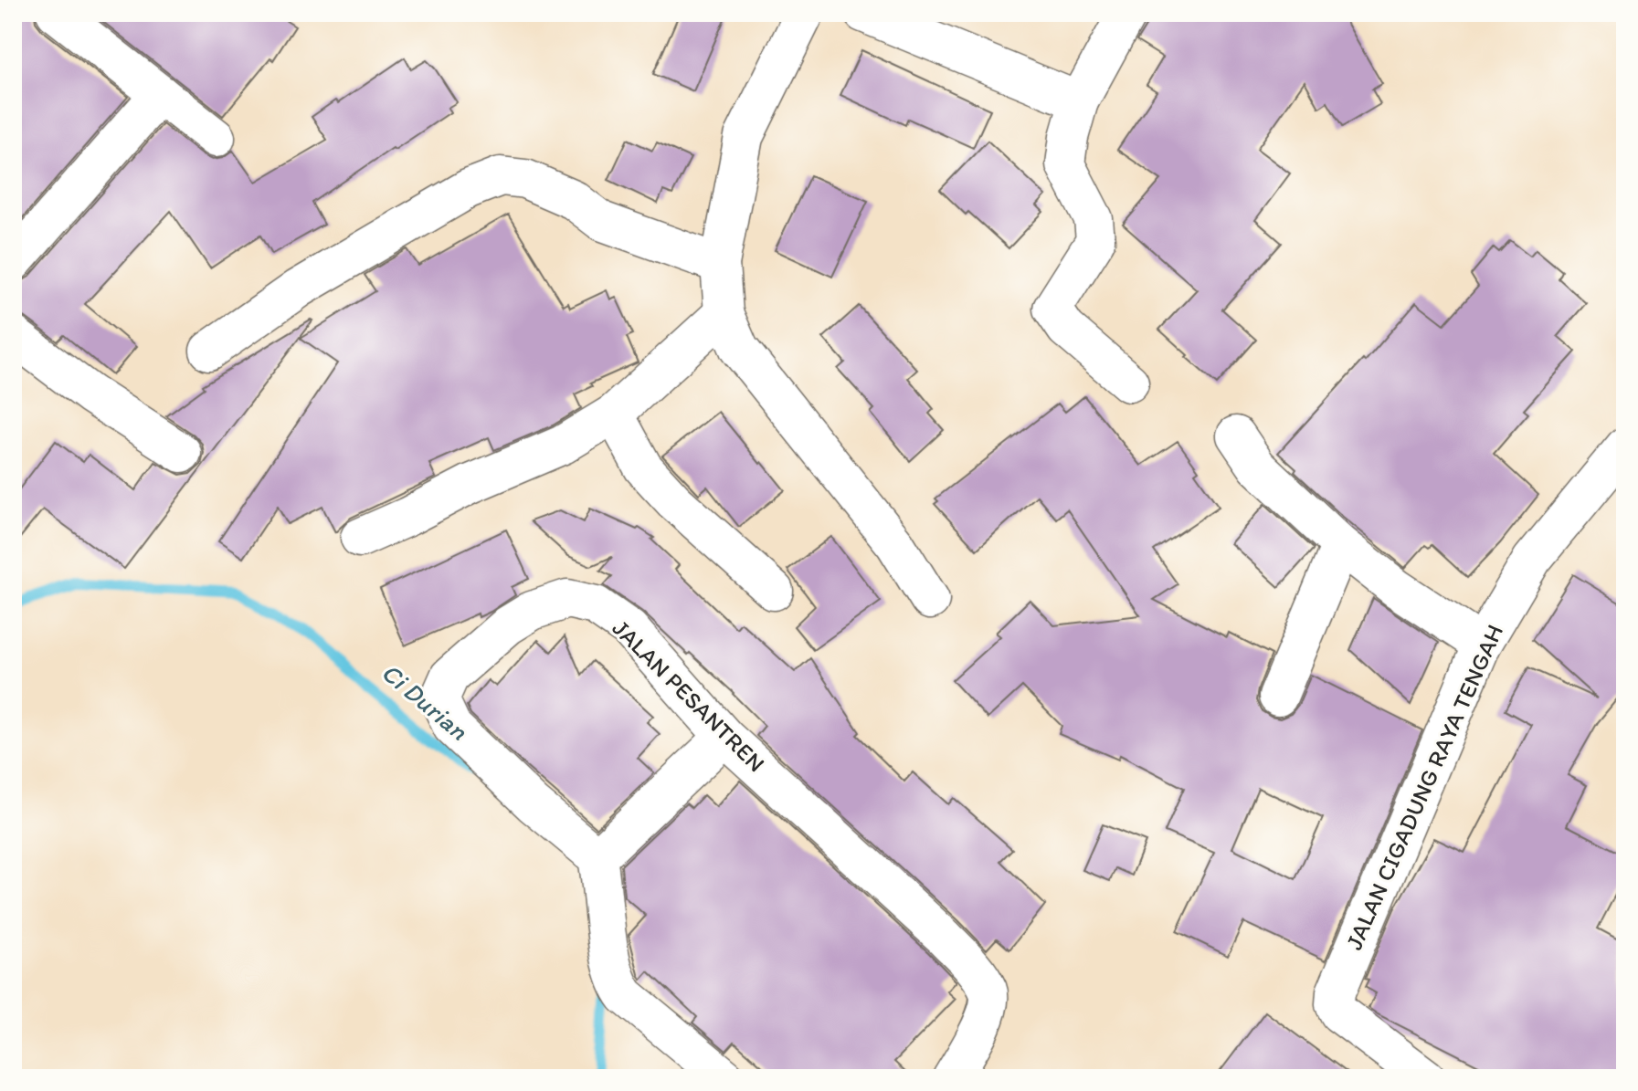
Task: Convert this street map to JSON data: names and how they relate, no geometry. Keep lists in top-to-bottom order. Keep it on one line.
{"streets":{"street":["JALAN PESANTREN","JALAN CIGADUNG RAYA TENGAH"]},"water":["Ci Durian"]}
